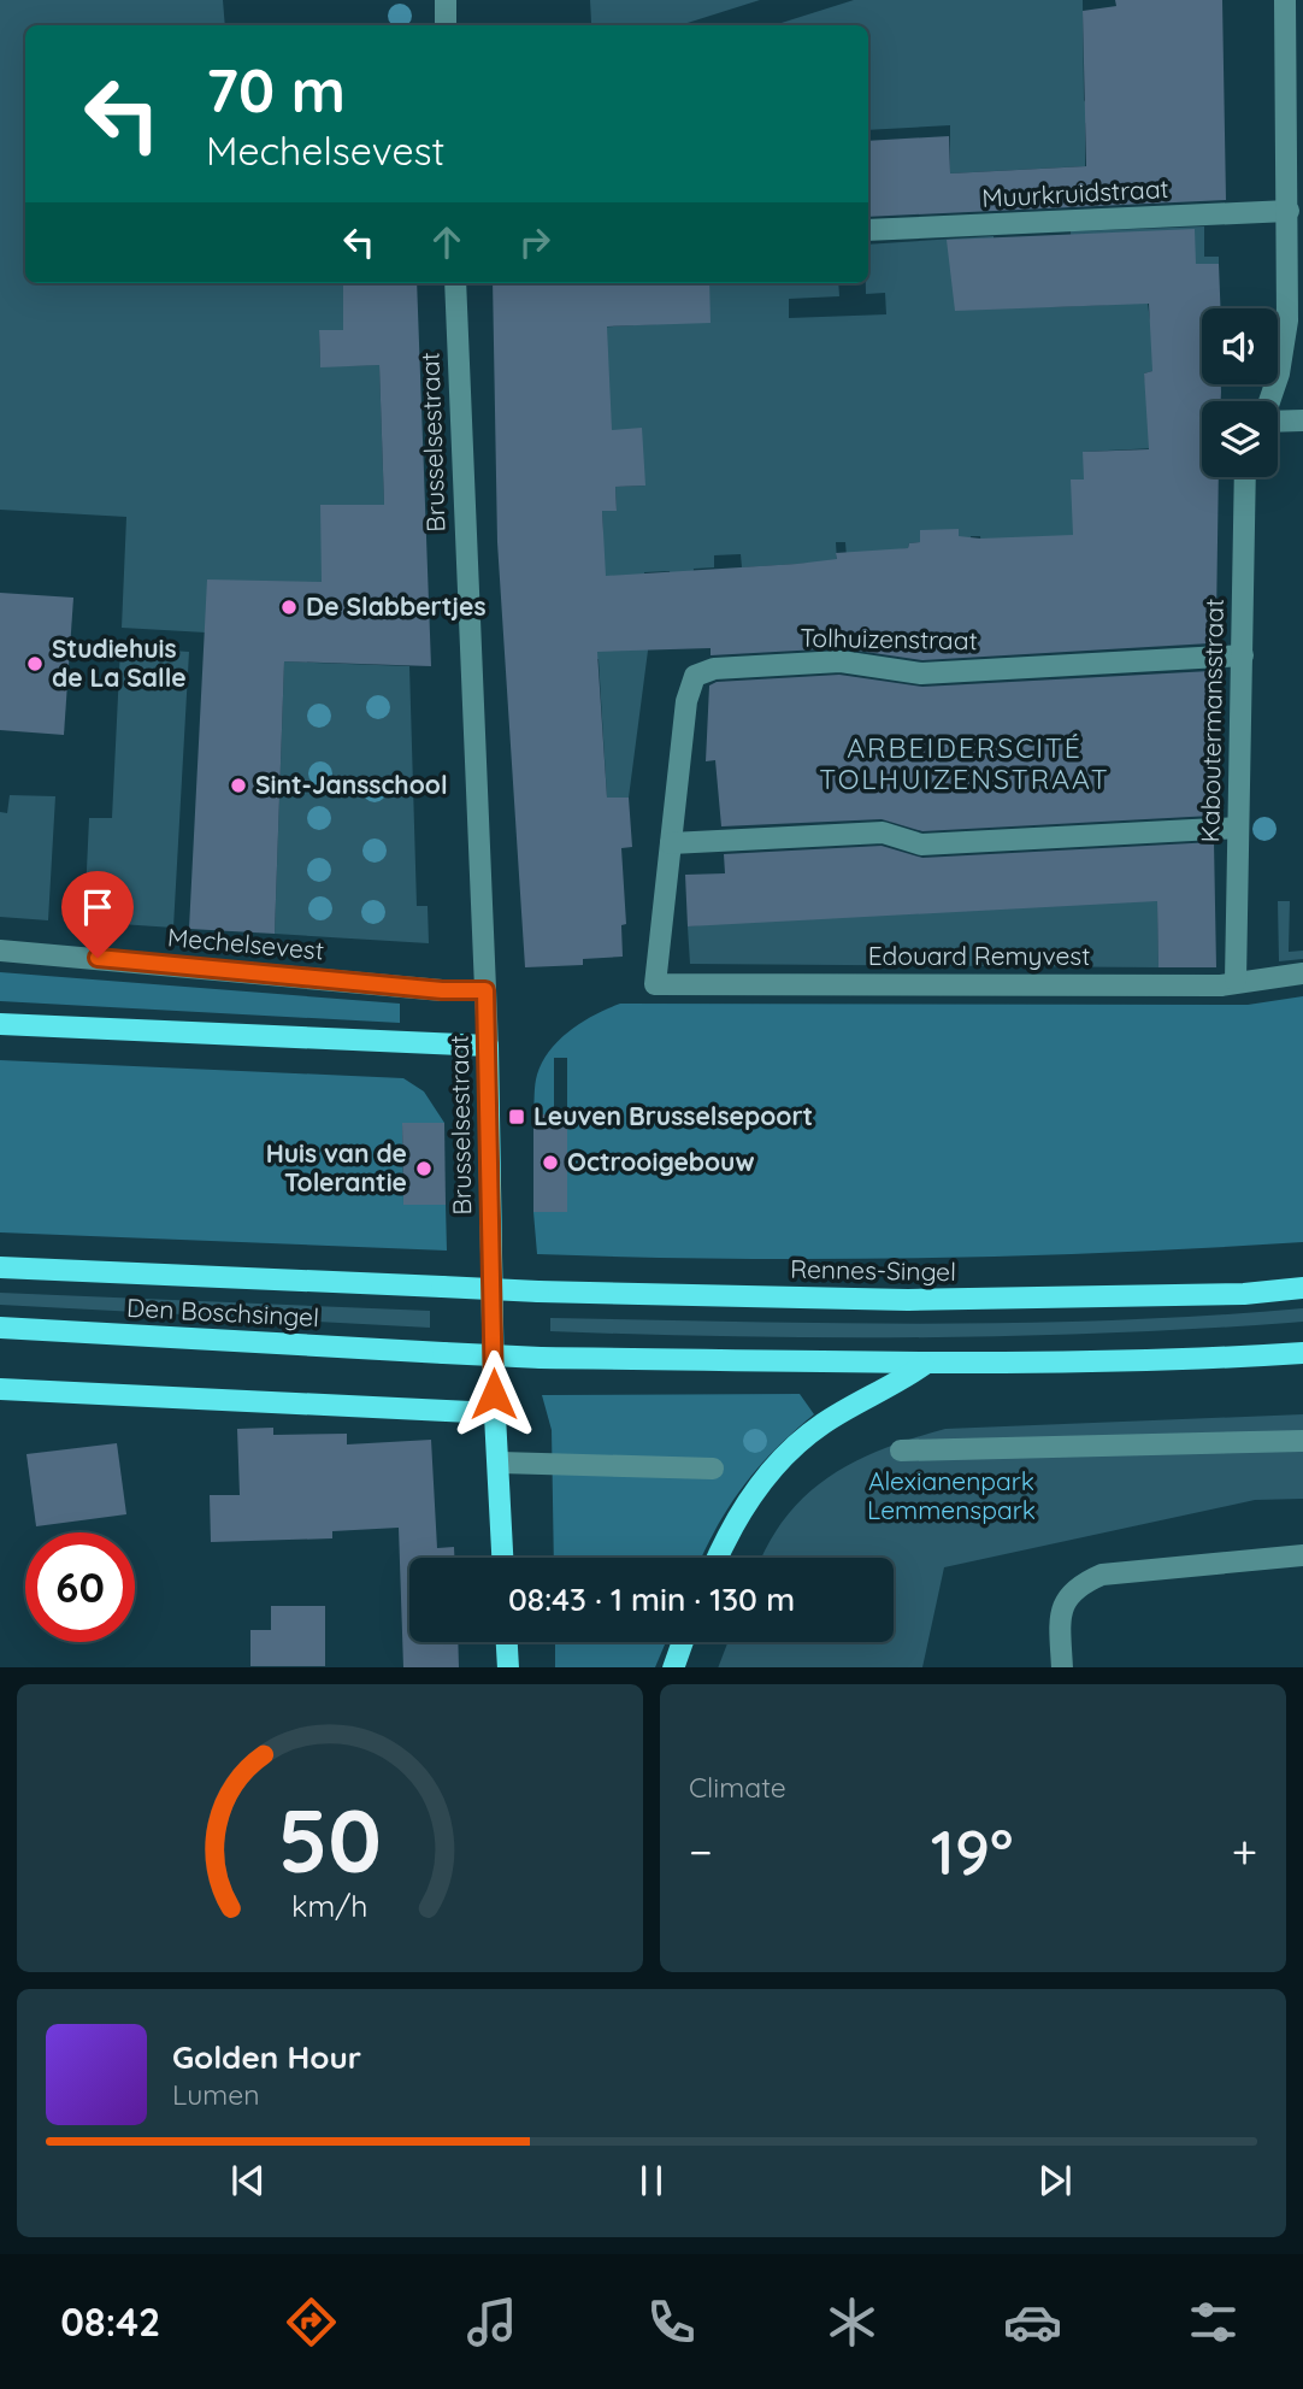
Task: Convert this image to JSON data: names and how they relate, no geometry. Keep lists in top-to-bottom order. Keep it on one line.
{"streets":{"main road":["Brusselsestraat","Rennes-Singel","Den Boschsingel"],"street":["Muurkruidstraat","Tolhuizenstraat","Kaboutermansstraat","Mechelsevest","Edouard Remyvest"]},"crossings":[["Brusselsestraat","Mechelsevest"],["Tolhuizenstraat","Kaboutermansstraat"],["Tolhuizenstraat","Edouard Remyvest"],["Kaboutermansstraat","Edouard Remyvest"],["Rennes-Singel","Den Boschsingel"]],"districts":["ARBEIDERSCITÉ TOLHUIZENSTRAAT"],"parks":["Alexianenpark Lemmenspark"],"places":{"other":["De Slabbertjes","Studiehuis de La Salle","Sint-Jansschool","Octrooigebouw","Huis van de Tolerantie"],"transit":["Leuven Brusselsepoort"]},"page":{"turn":["70 m","Mechelsevest"],"limit":"60","trip":"08:43 · 1 min · 130 m","tile":"Climate","heat":["−","19°","+"],"song":["Golden Hour","Lumen"],"tabs":"08:42","gauge":["50","km/h"]}}
